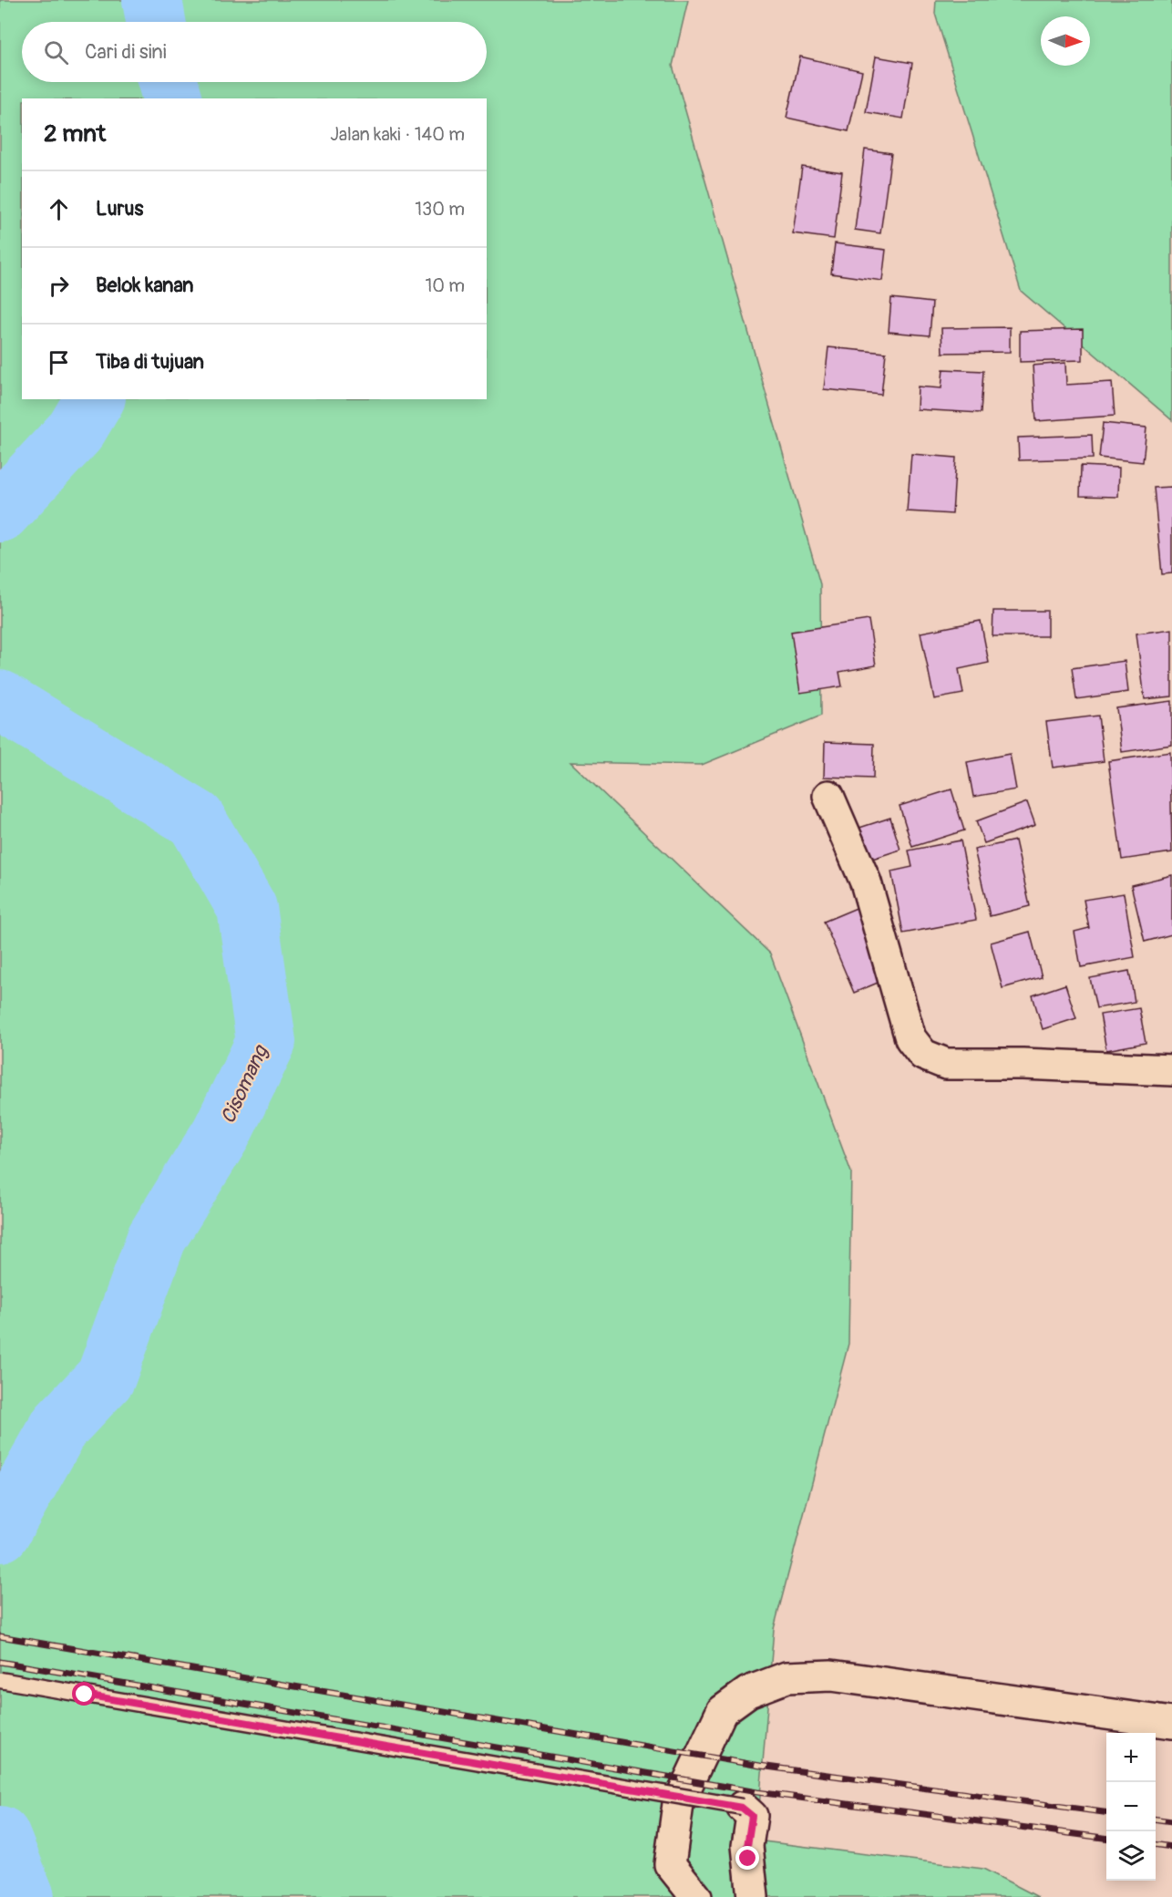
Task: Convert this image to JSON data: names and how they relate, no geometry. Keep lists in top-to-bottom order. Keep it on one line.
{"water":["Cisomang"],"north":"right","page":{"search":"Cari di sini","heading":["2 mnt","Jalan kaki · 140 m"],"list":[["Lurus","130 m"],["Belok kanan","10 m"],"Tiba di tujuan"],"map_buttons":["+","−"]}}
